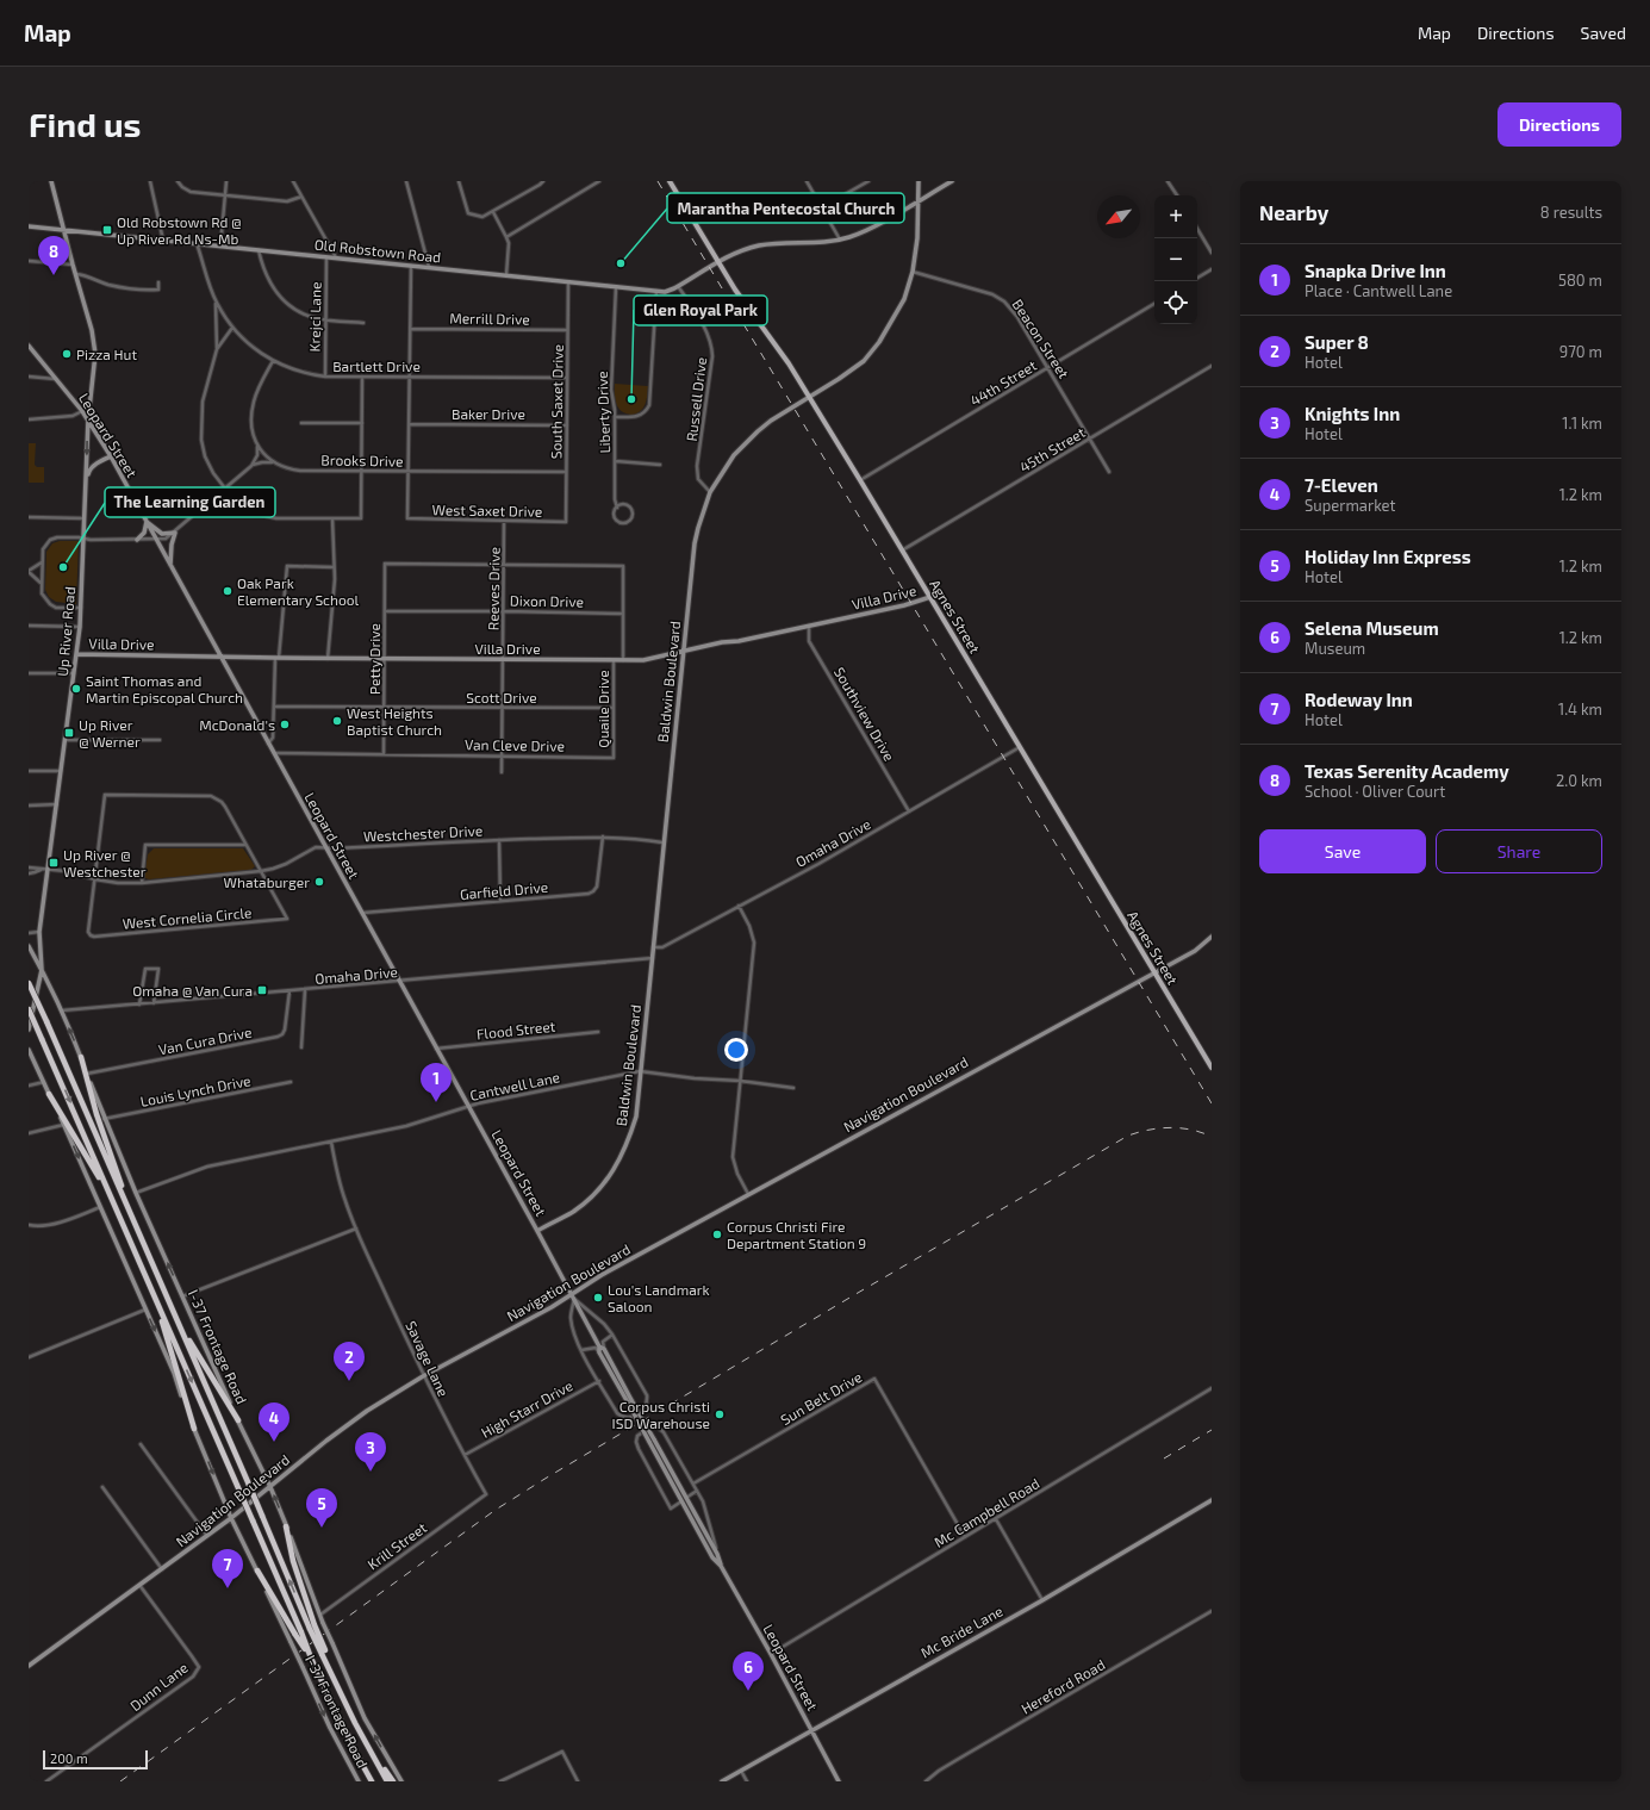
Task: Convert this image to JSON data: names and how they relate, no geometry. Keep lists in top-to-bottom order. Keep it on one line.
{"streets":{"main road":["Old Robstown Road","Leopard Street","Villa Drive","Agnes Street","Up River Road","Baldwin Boulevard","Navigation Boulevard","I-37 Frontage Road","Mc Bride Lane"],"street":["Krejci Lane","Merrill Drive","Beacon Street","Bartlett Drive","44th Street","Russell Drive","South Saxet Drive","Liberty Drive","Baker Drive","45th Street","Brooks Drive","West Saxet Drive","Reeves Drive","Dixon Drive","Petty Drive","Scott Drive","Quaile Drive","Southview Drive","Van Cleve Drive","Westchester Drive","Omaha Drive","Garfield Drive","West Cornelia Circle","Flood Street","Van Cura Drive","Cantwell Lane","Louis Lynch Drive","Savage Lane","Sun Belt Drive","High Starr Drive","Mc Campbell Road","Krill Street","Dunn Lane","Hereford Road"]},"crossings":[["Old Robstown Road","Krejci Lane"],["Old Robstown Road","Bartlett Drive"],["Old Robstown Road","Russell Drive"],["Old Robstown Road","South Saxet Drive"],["Old Robstown Road","Liberty Drive"],["Old Robstown Road","Agnes Street"],["Old Robstown Road","Up River Road"],["Old Robstown Road","Baldwin Boulevard"],["Krejci Lane","Bartlett Drive"],["Merrill Drive","South Saxet Drive"],["Beacon Street","44th Street"],["Beacon Street","45th Street"],["Beacon Street","Baldwin Boulevard"],["Bartlett Drive","South Saxet Drive"],["Bartlett Drive","Brooks Drive"],["44th Street","Agnes Street"],["Russell Drive","Baldwin Boulevard"],["South Saxet Drive","Baker Drive"],["South Saxet Drive","Brooks Drive"],["South Saxet Drive","West Saxet Drive"],["Leopard Street","Villa Drive"],["Leopard Street","Up River Road"],["Leopard Street","Baldwin Boulevard"],["Leopard Street","Van Cleve Drive"],["Leopard Street","Westchester Drive"],["Leopard Street","Omaha Drive"],["Leopard Street","Garfield Drive"],["Leopard Street","Flood Street"],["Leopard Street","Cantwell Lane"],["Leopard Street","Navigation Boulevard"],["Leopard Street","Mc Campbell Road"],["Leopard Street","Mc Bride Lane"],["45th Street","Agnes Street"],["Brooks Drive","West Saxet Drive"],["West Saxet Drive","Reeves Drive"],["Reeves Drive","Villa Drive"],["Reeves Drive","Dixon Drive"],["Reeves Drive","Petty Drive"],["Reeves Drive","Scott Drive"],["Reeves Drive","Quaile Drive"],["Reeves Drive","Van Cleve Drive"],["Villa Drive","Agnes Street"],["Villa Drive","Up River Road"],["Villa Drive","Petty Drive"],["Villa Drive","Baldwin Boulevard"],["Villa Drive","Quaile Drive"],["Villa Drive","Southview Drive"],["Dixon Drive","Petty Drive"],["Dixon Drive","Quaile Drive"],["Agnes Street","Baldwin Boulevard"],["Agnes Street","Omaha Drive"],["Agnes Street","Navigation Boulevard"],["Up River Road","Westchester Drive"],["Up River Road","I-37 Frontage Road"],["Petty Drive","Scott Drive"],["Petty Drive","Quaile Drive"],["Petty Drive","Van Cleve Drive"],["Baldwin Boulevard","Westchester Drive"],["Baldwin Boulevard","Omaha Drive"],["Baldwin Boulevard","Cantwell Lane"],["Scott Drive","Quaile Drive"],["Quaile Drive","Van Cleve Drive"],["Southview Drive","Omaha Drive"],["Westchester Drive","Garfield Drive"],["Westchester Drive","West Cornelia Circle"],["Omaha Drive","Van Cura Drive"],["Omaha Drive","I-37 Frontage Road"],["Van Cura Drive","I-37 Frontage Road"],["Cantwell Lane","I-37 Frontage Road"],["Cantwell Lane","Savage Lane"],["Louis Lynch Drive","I-37 Frontage Road"],["Navigation Boulevard","I-37 Frontage Road"],["Navigation Boulevard","Savage Lane"],["Navigation Boulevard","Dunn Lane"],["I-37 Frontage Road","Krill Street"],["Savage Lane","High Starr Drive"],["Savage Lane","Krill Street"],["Sun Belt Drive","Mc Campbell Road"]],"places":{"transit":["Old Robstown Rd @ Up River Rd Ns-Mb","Up River @ Werner","Up River @ Westchester","Omaha @ Van Cura"],"other":["Marantha Pentecostal Church","Pizza Hut","Glen Royal Park","The Learning Garden","Oak Park Elementary School","Saint Thomas and Martin Episcopal Church","West Heights Baptist Church","McDonald's","Whataburger","Corpus Christi Fire Department Station 9","Lou's Landmark Saloon","Corpus Christi ISD Warehouse"]},"scale_bar":"200 m","north":"bottom left","page":{"header":"Map","nav":["Map","Directions","Saved"],"buttons":["Directions",["Save","Share"]],"title":"Find us","heading":["Nearby","8 results"],"map_buttons":["+","−"],"pins":["8","1","2","4","3","5","7","6"],"list":[{"mark":"1","name":"Snapka Drive Inn","note":"Place · Cantwell Lane","value":"580 m"},{"mark":"2","name":"Super 8","note":"Hotel","value":"970 m"},{"mark":"3","name":"Knights Inn","note":"Hotel","value":"1.1 km"},{"mark":"4","name":"7-Eleven","note":"Supermarket","value":"1.2 km"},{"mark":"5","name":"Holiday Inn Express","note":"Hotel","value":"1.2 km"},{"mark":"6","name":"Selena Museum","note":"Museum","value":"1.2 km"},{"mark":"7","name":"Rodeway Inn","note":"Hotel","value":"1.4 km"},{"mark":"8","name":"Texas Serenity Academy","note":"School · Oliver Court","value":"2.0 km"}],"scale":"200 m"}}
